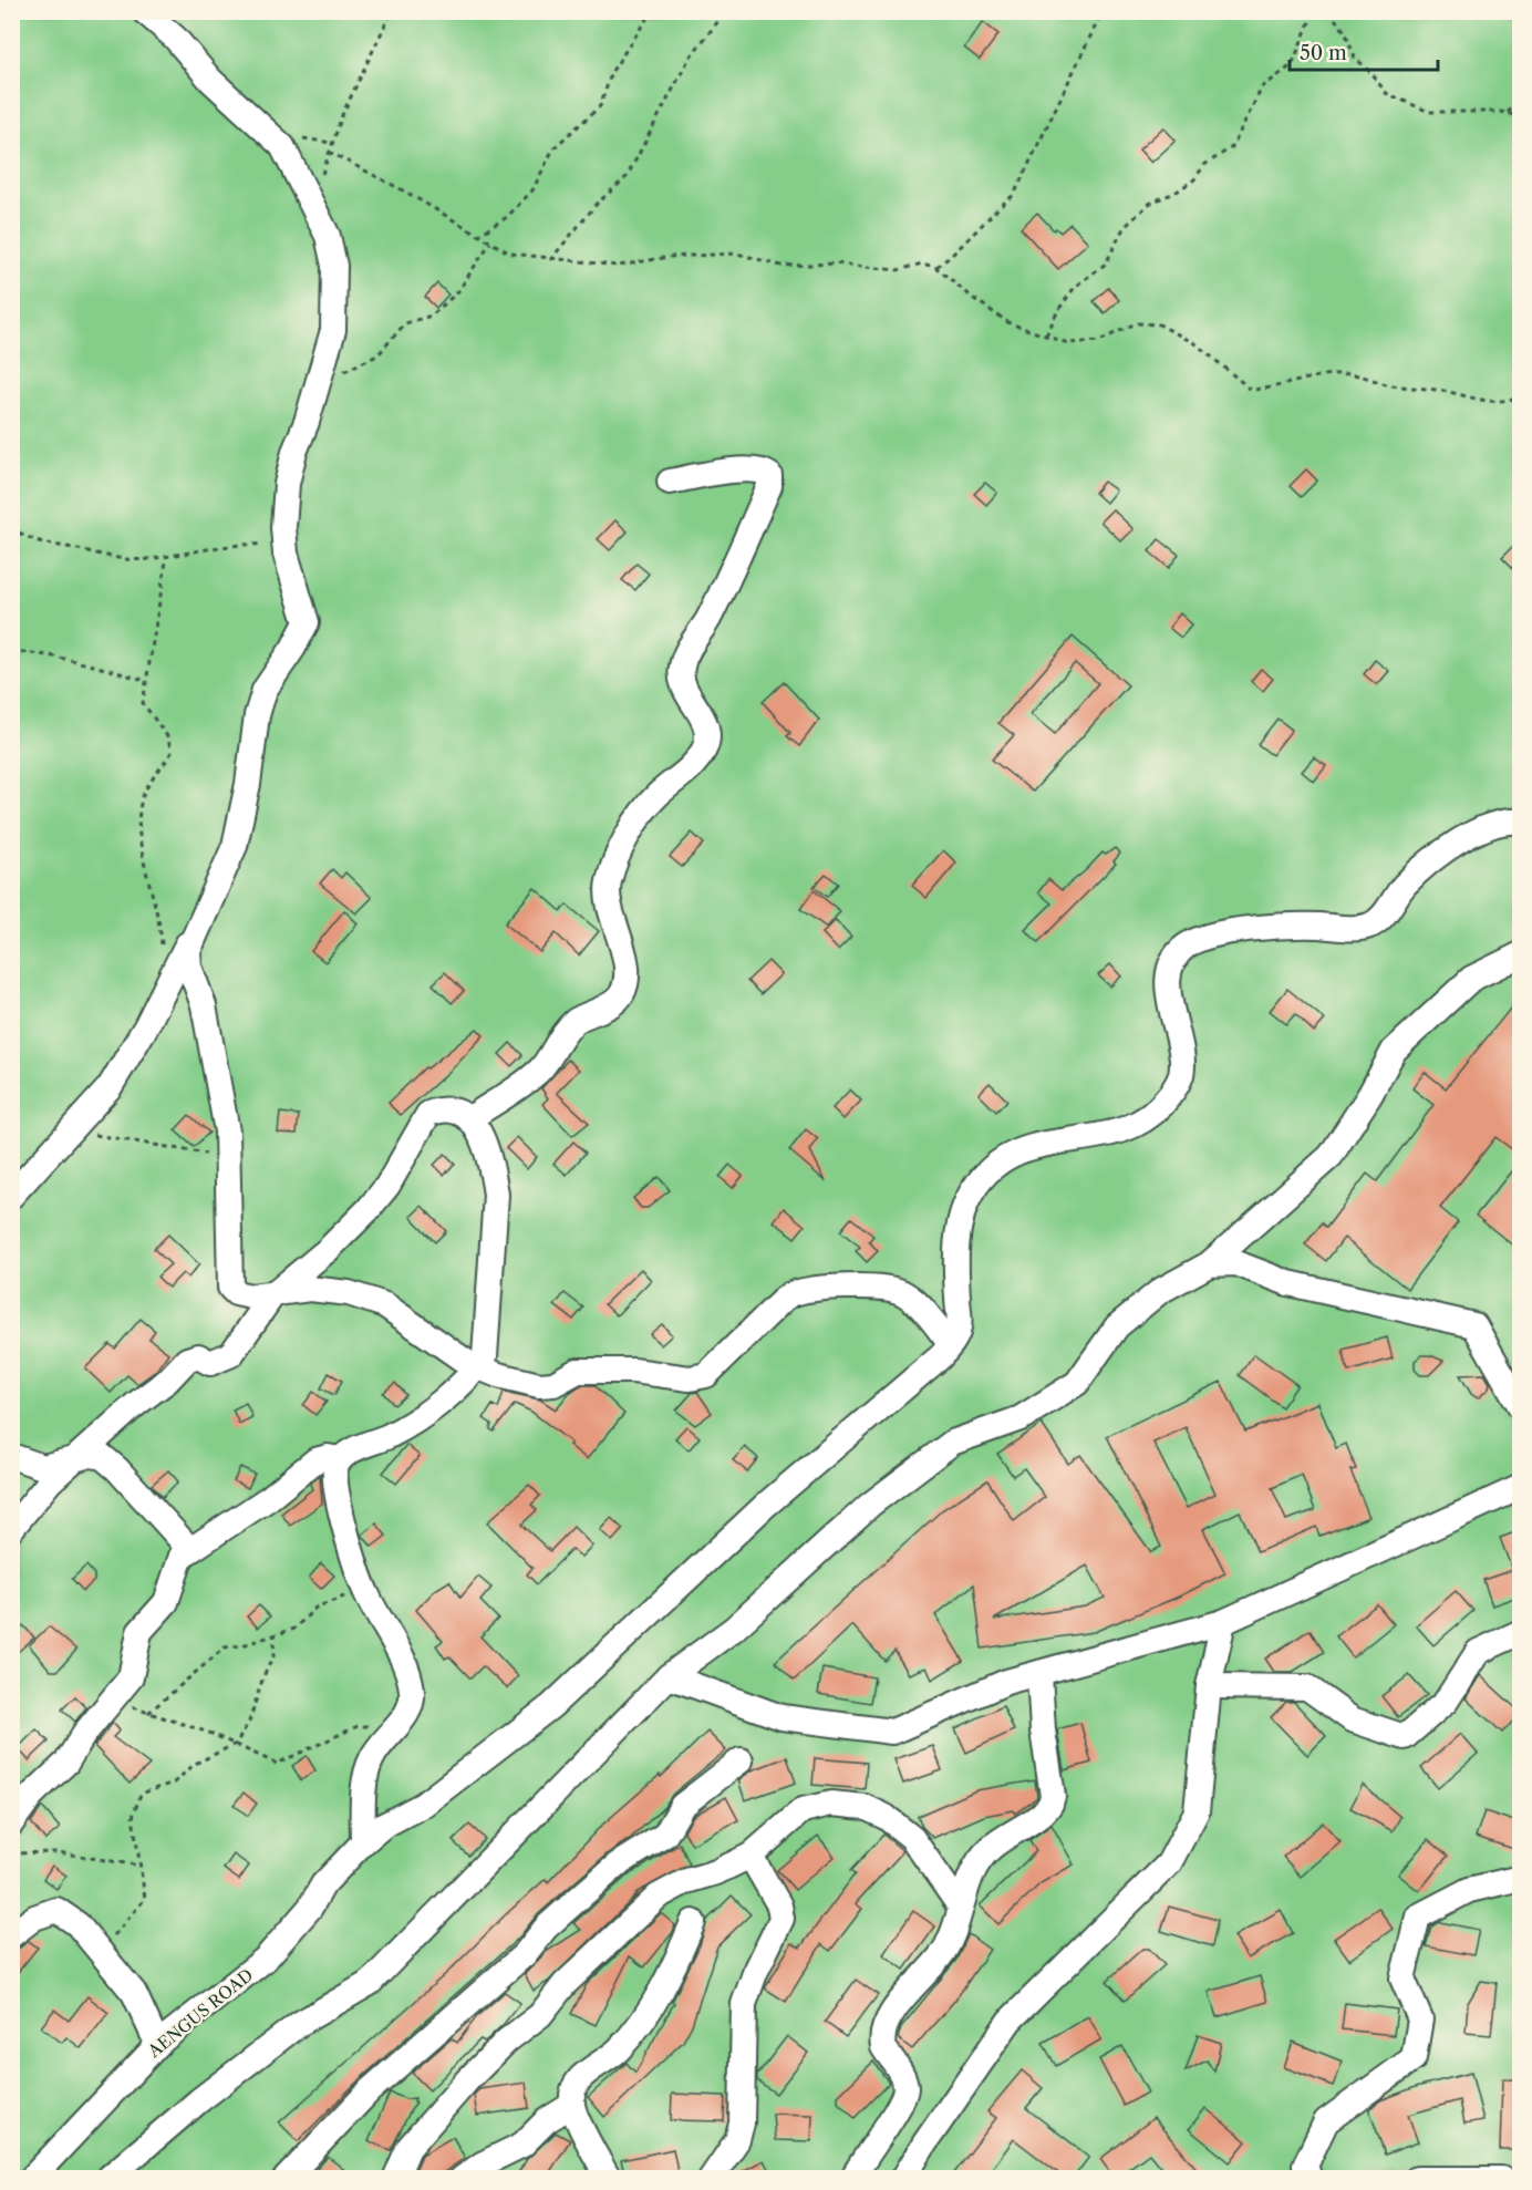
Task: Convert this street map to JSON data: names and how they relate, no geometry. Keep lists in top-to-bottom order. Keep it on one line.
{"streets":{"street":["AENGUS ROAD"]},"scale_bar":"50 m"}
